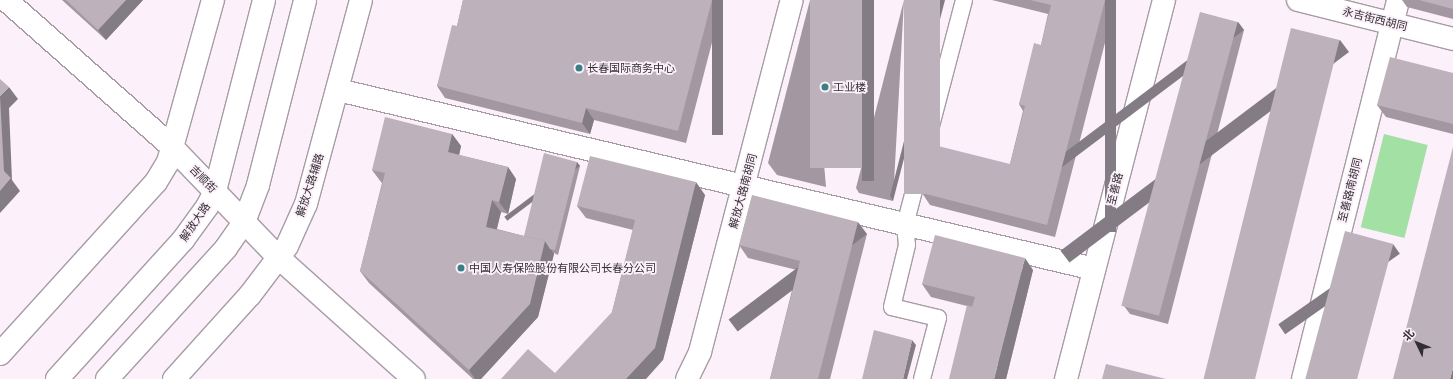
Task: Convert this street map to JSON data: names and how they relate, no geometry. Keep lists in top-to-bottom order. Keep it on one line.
{"streets":{"street":["永吉街西胡同","吉顺街","解放大路辅路","至善路","至善路南胡同","解放大路南胡同","解放大路"]},"crossings":[["永吉街西胡同","至善路南胡同"],["吉顺街","解放大路辅路"],["吉顺街","解放大路"]],"places":["长春国际商务中心","工业楼","中国人寿保险股份有限公司长春分公司"],"north":"top left"}
